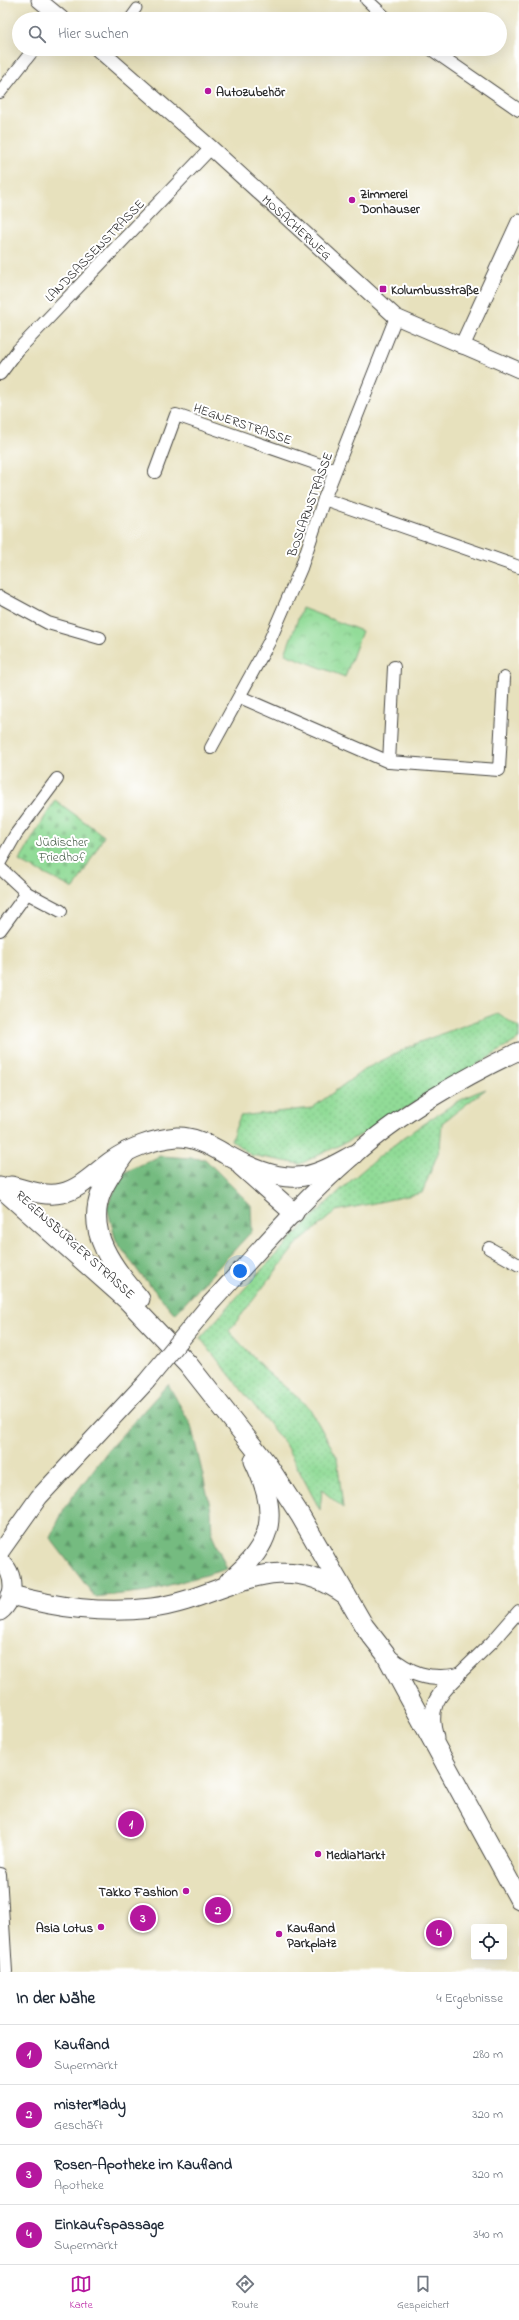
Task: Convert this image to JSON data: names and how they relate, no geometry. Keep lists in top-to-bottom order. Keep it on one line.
{"streets":{"main road":["REGENSBURGER STRASSE"],"street":["MOSACHERWEG","LANDSASSENSTRASSE","HEGNERSTRASSE","BOSLARNSTRASSE"]},"crossings":[["MOSACHERWEG","LANDSASSENSTRASSE"],["MOSACHERWEG","BOSLARNSTRASSE"],["HEGNERSTRASSE","BOSLARNSTRASSE"]],"parks":["Jüdischer Friedhof"],"places":{"other":["Autozubehör","Zimmerei Donhauser","MediaMarkt","Takko Fashion","Asia Lotus","Kaufland Parkplatz"],"transit":["Kolumbusstraße"]},"page":{"search":"Hier suchen","pins":["1","2","3","4"],"heading":["In der Nähe","4 Ergebnisse"],"list":[{"mark":"1","name":"Kaufland","note":"Supermarkt","value":"280 m"},{"mark":"2","name":"mister*lady","note":"Geschäft","value":"320 m"},{"mark":"3","name":"Rosen-Apotheke im Kaufland","note":"Apotheke","value":"320 m"},{"mark":"4","name":"Einkaufspassage","note":"Supermarkt","value":"340 m"}],"nav":["Karte","Route","Gespeichert"]}}
